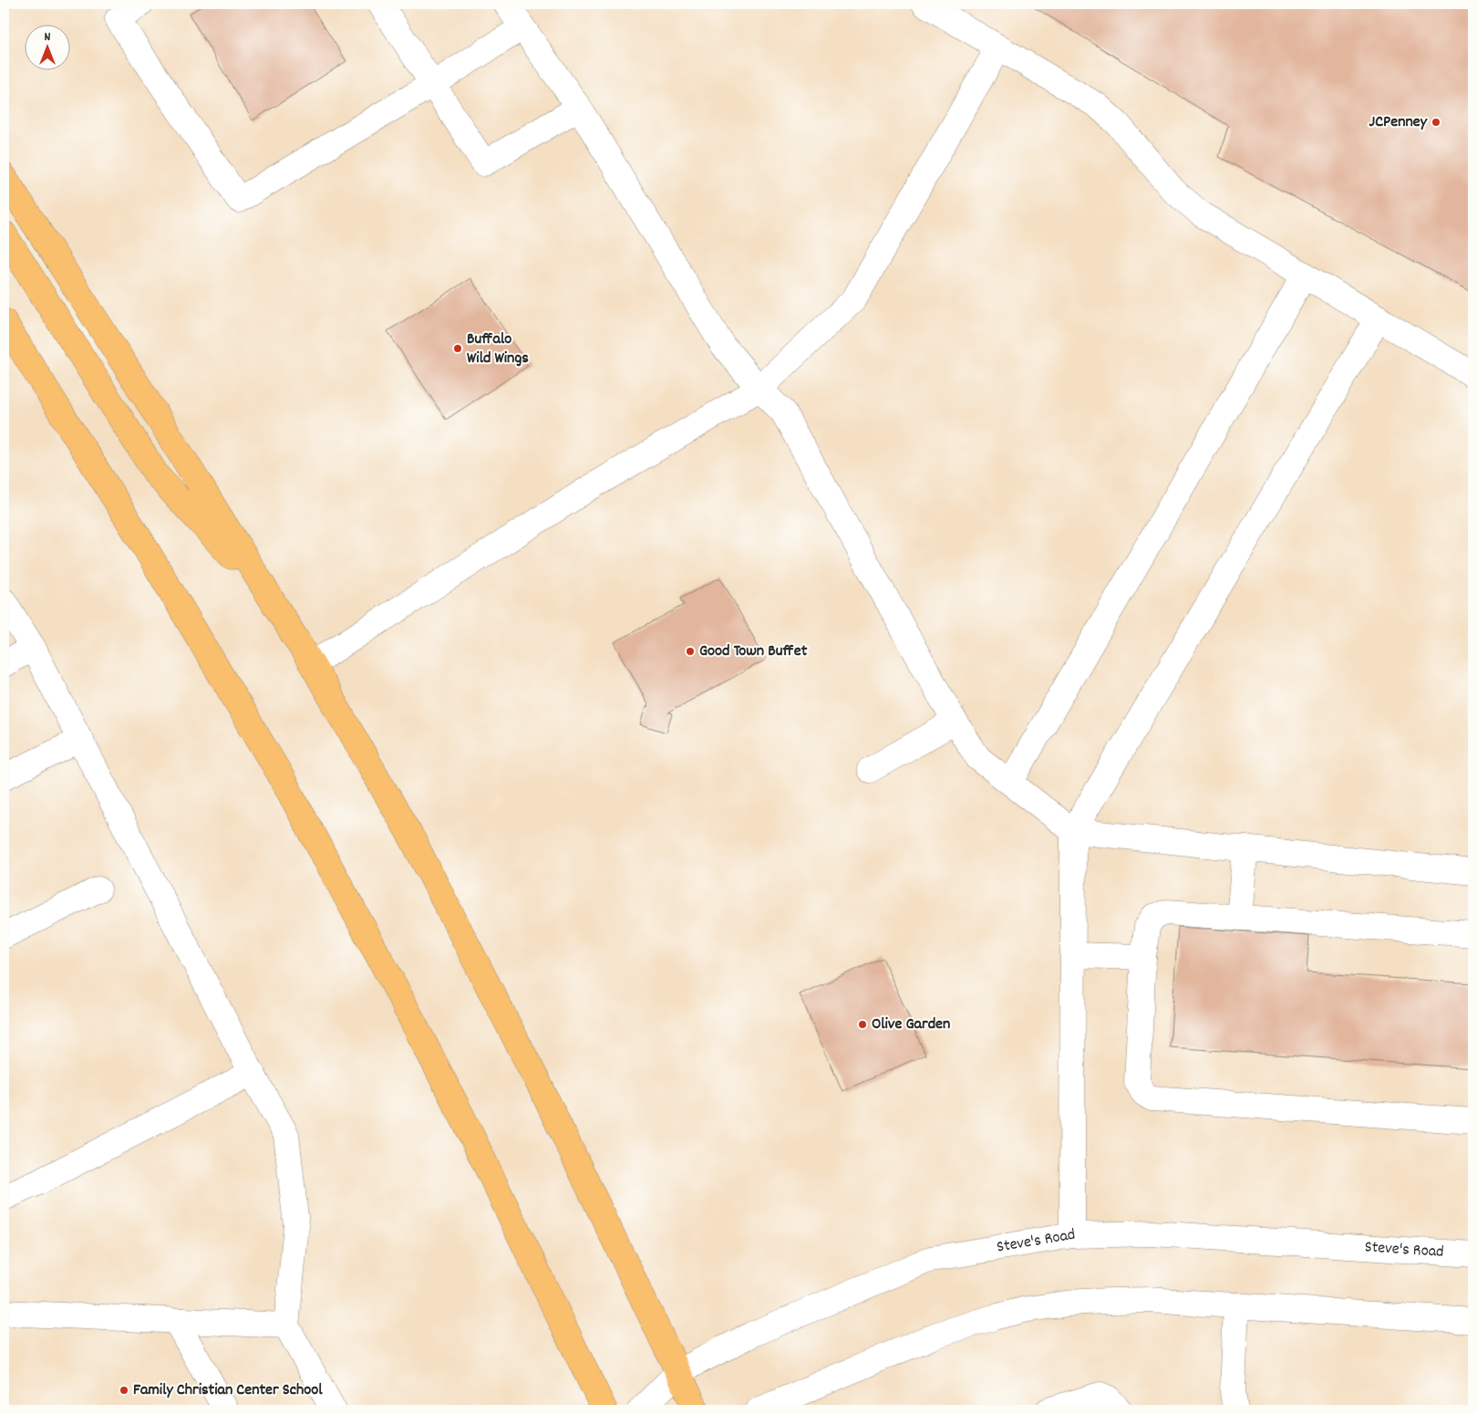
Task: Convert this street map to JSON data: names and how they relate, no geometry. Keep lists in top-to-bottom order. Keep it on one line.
{"streets":{"street":["Steve's Road"]},"places":["JCPenney","Buffalo Wild Wings","Good Town Buffet","Olive Garden","Family Christian Center School"],"north":"top"}
